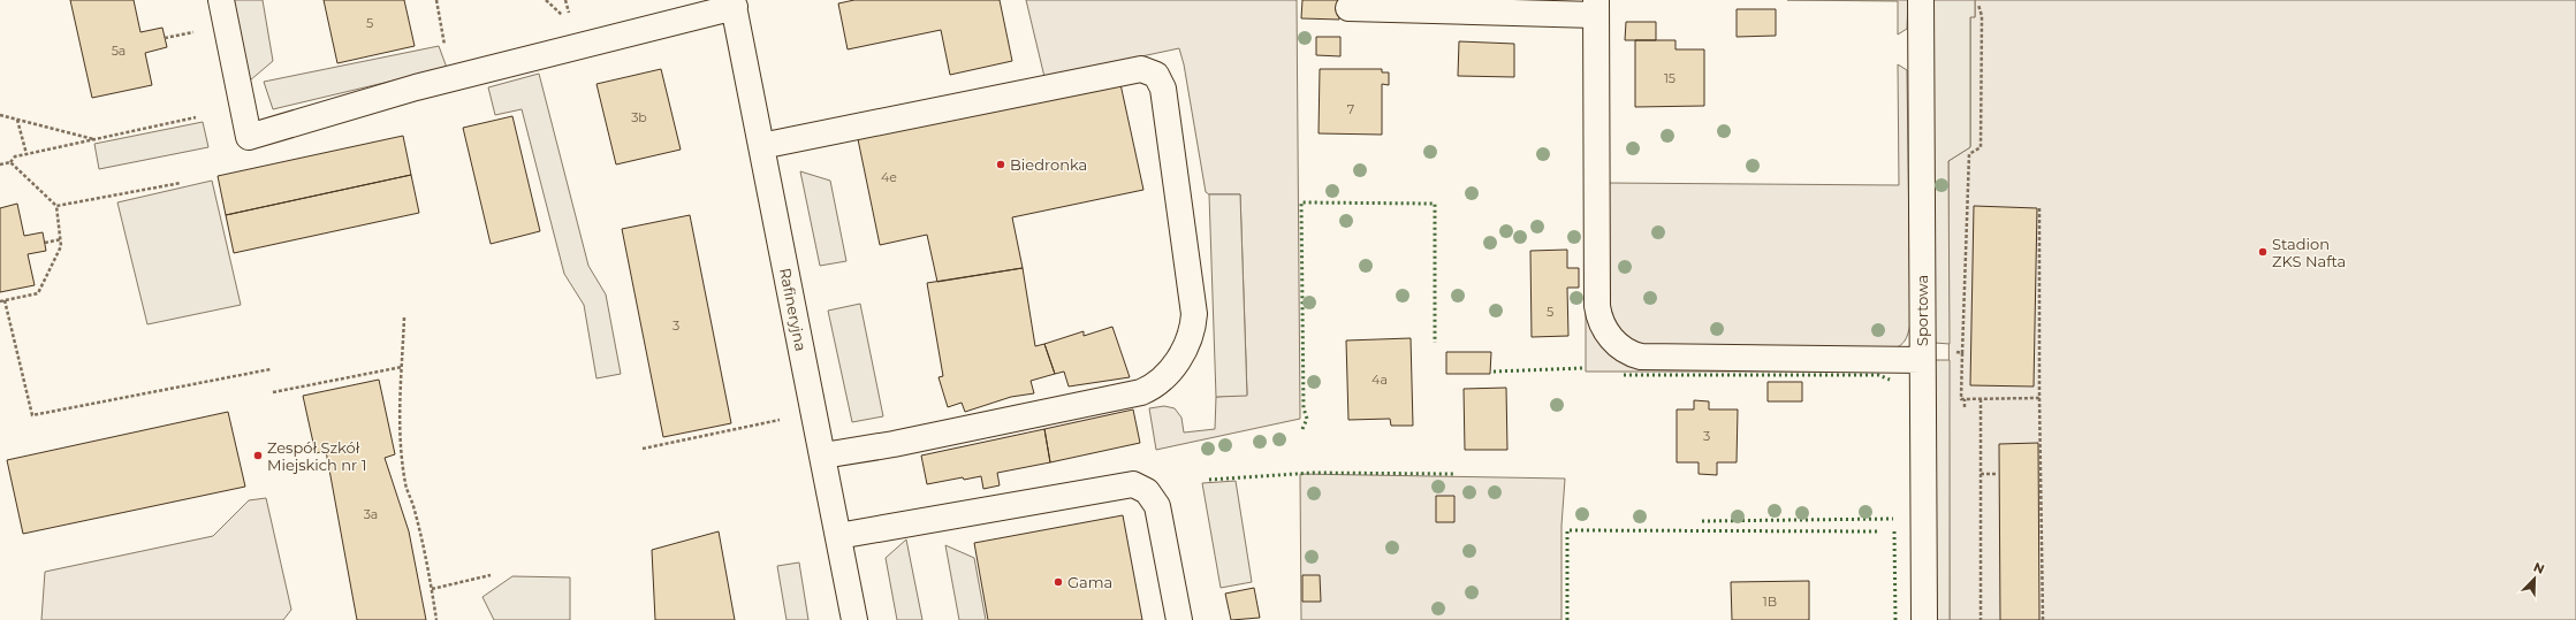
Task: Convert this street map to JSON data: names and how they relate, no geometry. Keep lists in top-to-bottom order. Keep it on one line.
{"streets":{"street":["Rafineryjna","Sportowa"]},"places":["Biedronka","Stadion ZKS Nafta","Zespół Szkół Miejskich nr 1","Gama"],"house_numbers":["5","5a","15","7","3b","4e","5","3","4a","3","3a","1B"],"north":"top right"}
